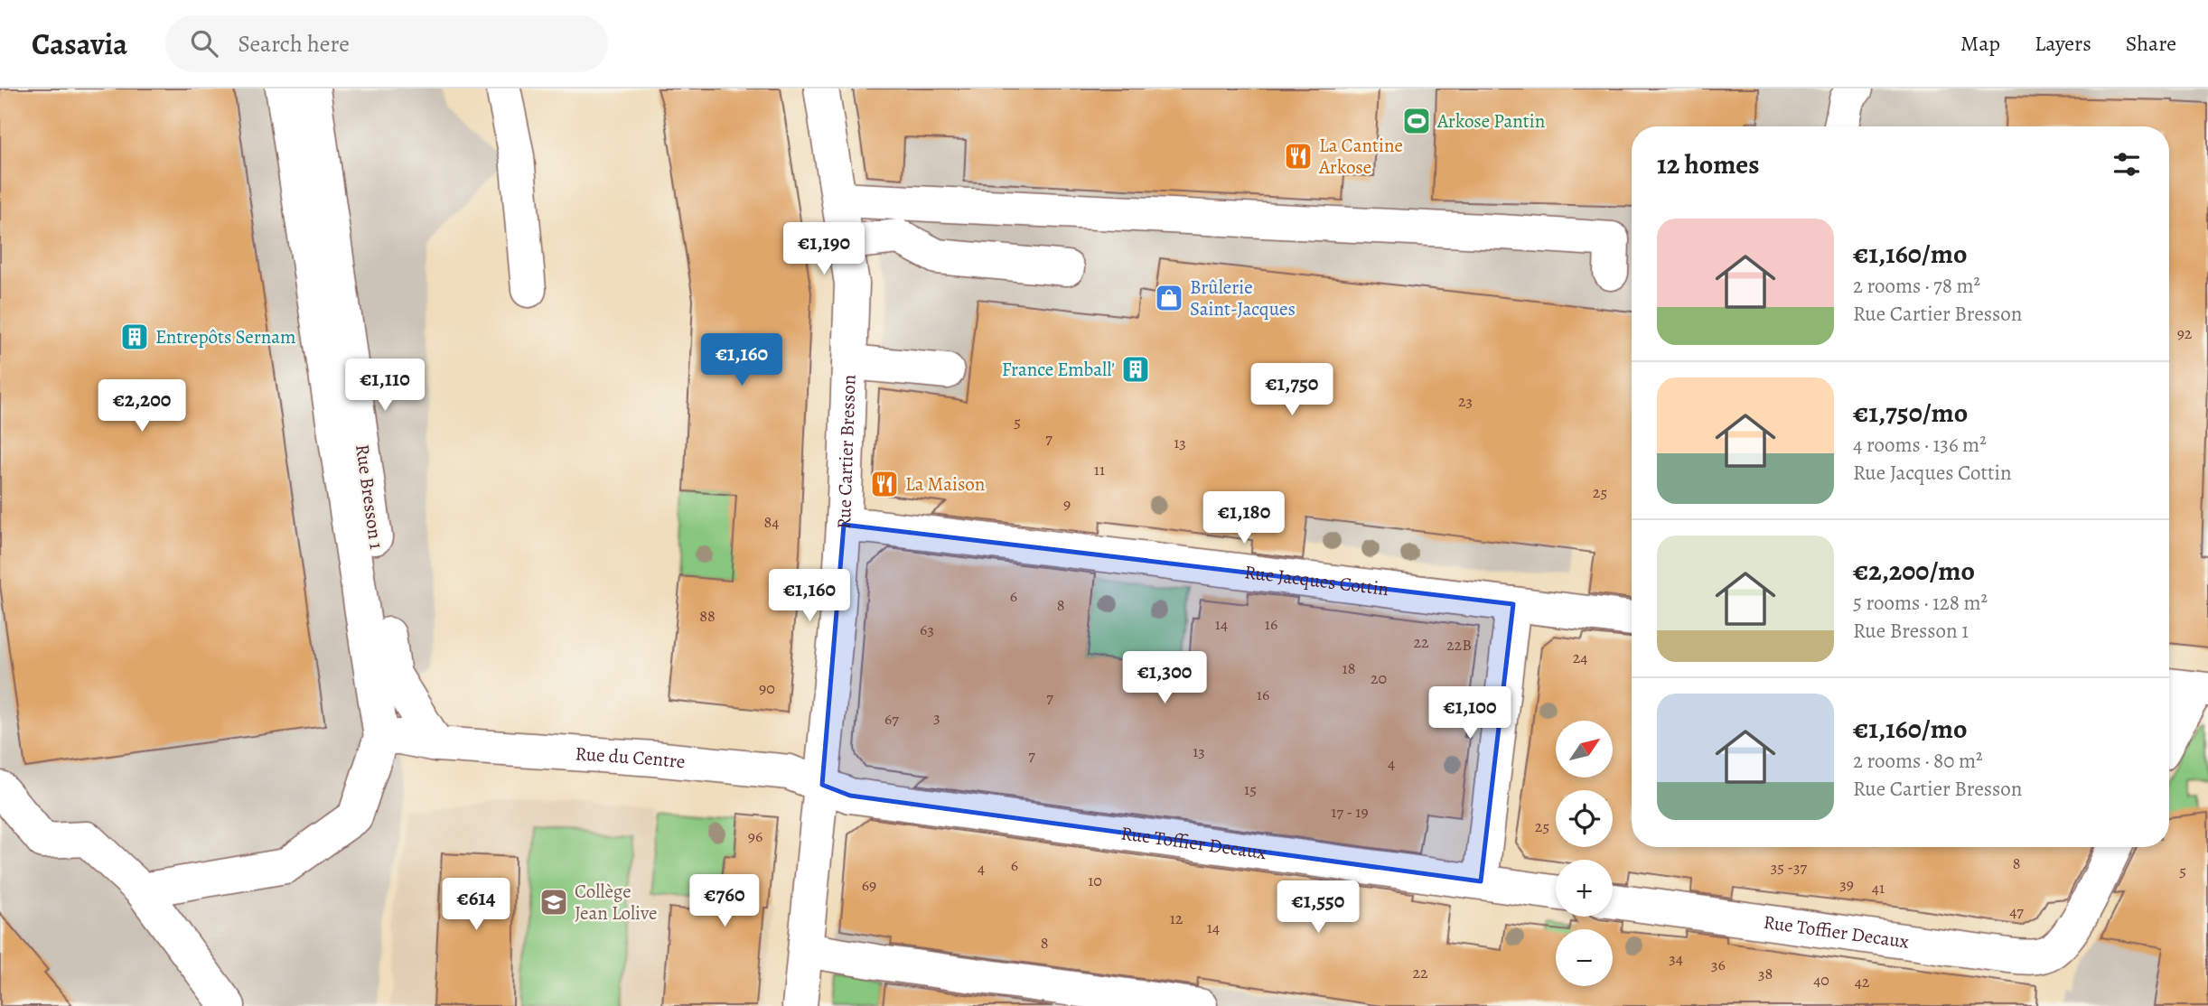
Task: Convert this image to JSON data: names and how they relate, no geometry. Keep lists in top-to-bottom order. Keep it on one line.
{"streets":{"street":["Rue Cartier Bresson","Rue Bresson 1","Rue Jacques Cottin","Rue du Centre","Rue Toffier Decaux"]},"crossings":[["Rue Cartier Bresson","Rue Jacques Cottin"],["Rue Cartier Bresson","Rue du Centre"],["Rue Cartier Bresson","Rue Toffier Decaux"],["Rue Bresson 1","Rue du Centre"],["Rue du Centre","Rue Toffier Decaux"]],"places":{"sports":["Arkose Pantin"],"restaurant":["La Cantine Arkose","La Maison"],"shop":["Brûlerie Saint-Jacques"],"building":["Entrepôts Sernam","France Emball'"],"school or university":["Collège Jean Lolive"]},"house_numbers":["92","23","5","7","13","11","25","9","84","6","8","88","14","16","63","22","22B","24","18","20","90","16","7","3","67","13","7","4","15","17 - 19","25","96","8","6","35 -37","4","5","10","39","69","41","47","12","14","8","34","36","22","38","40","42"],"north":"top right","page":{"header":"Casavia","search":"Search here","nav":["Map","Layers","Share"],"heading":"12 homes","list":[{"name":"€1,160/mo","note":"2 rooms · 78 m² · Rue Cartier Bresson"},{"name":"€1,750/mo","note":"4 rooms · 136 m² · Rue Jacques Cottin"},{"name":"€2,200/mo","note":"5 rooms · 128 m² · Rue Bresson 1"},{"name":"€1,160/mo","note":"2 rooms · 80 m² · Rue Cartier Bresson"}],"price":["€1,190","€1,160","€1,110","€1,750","€2,200","€1,180","€1,160","€1,300","€1,100","€760","€614","€1,550"],"map_buttons":["+","−"]}}
